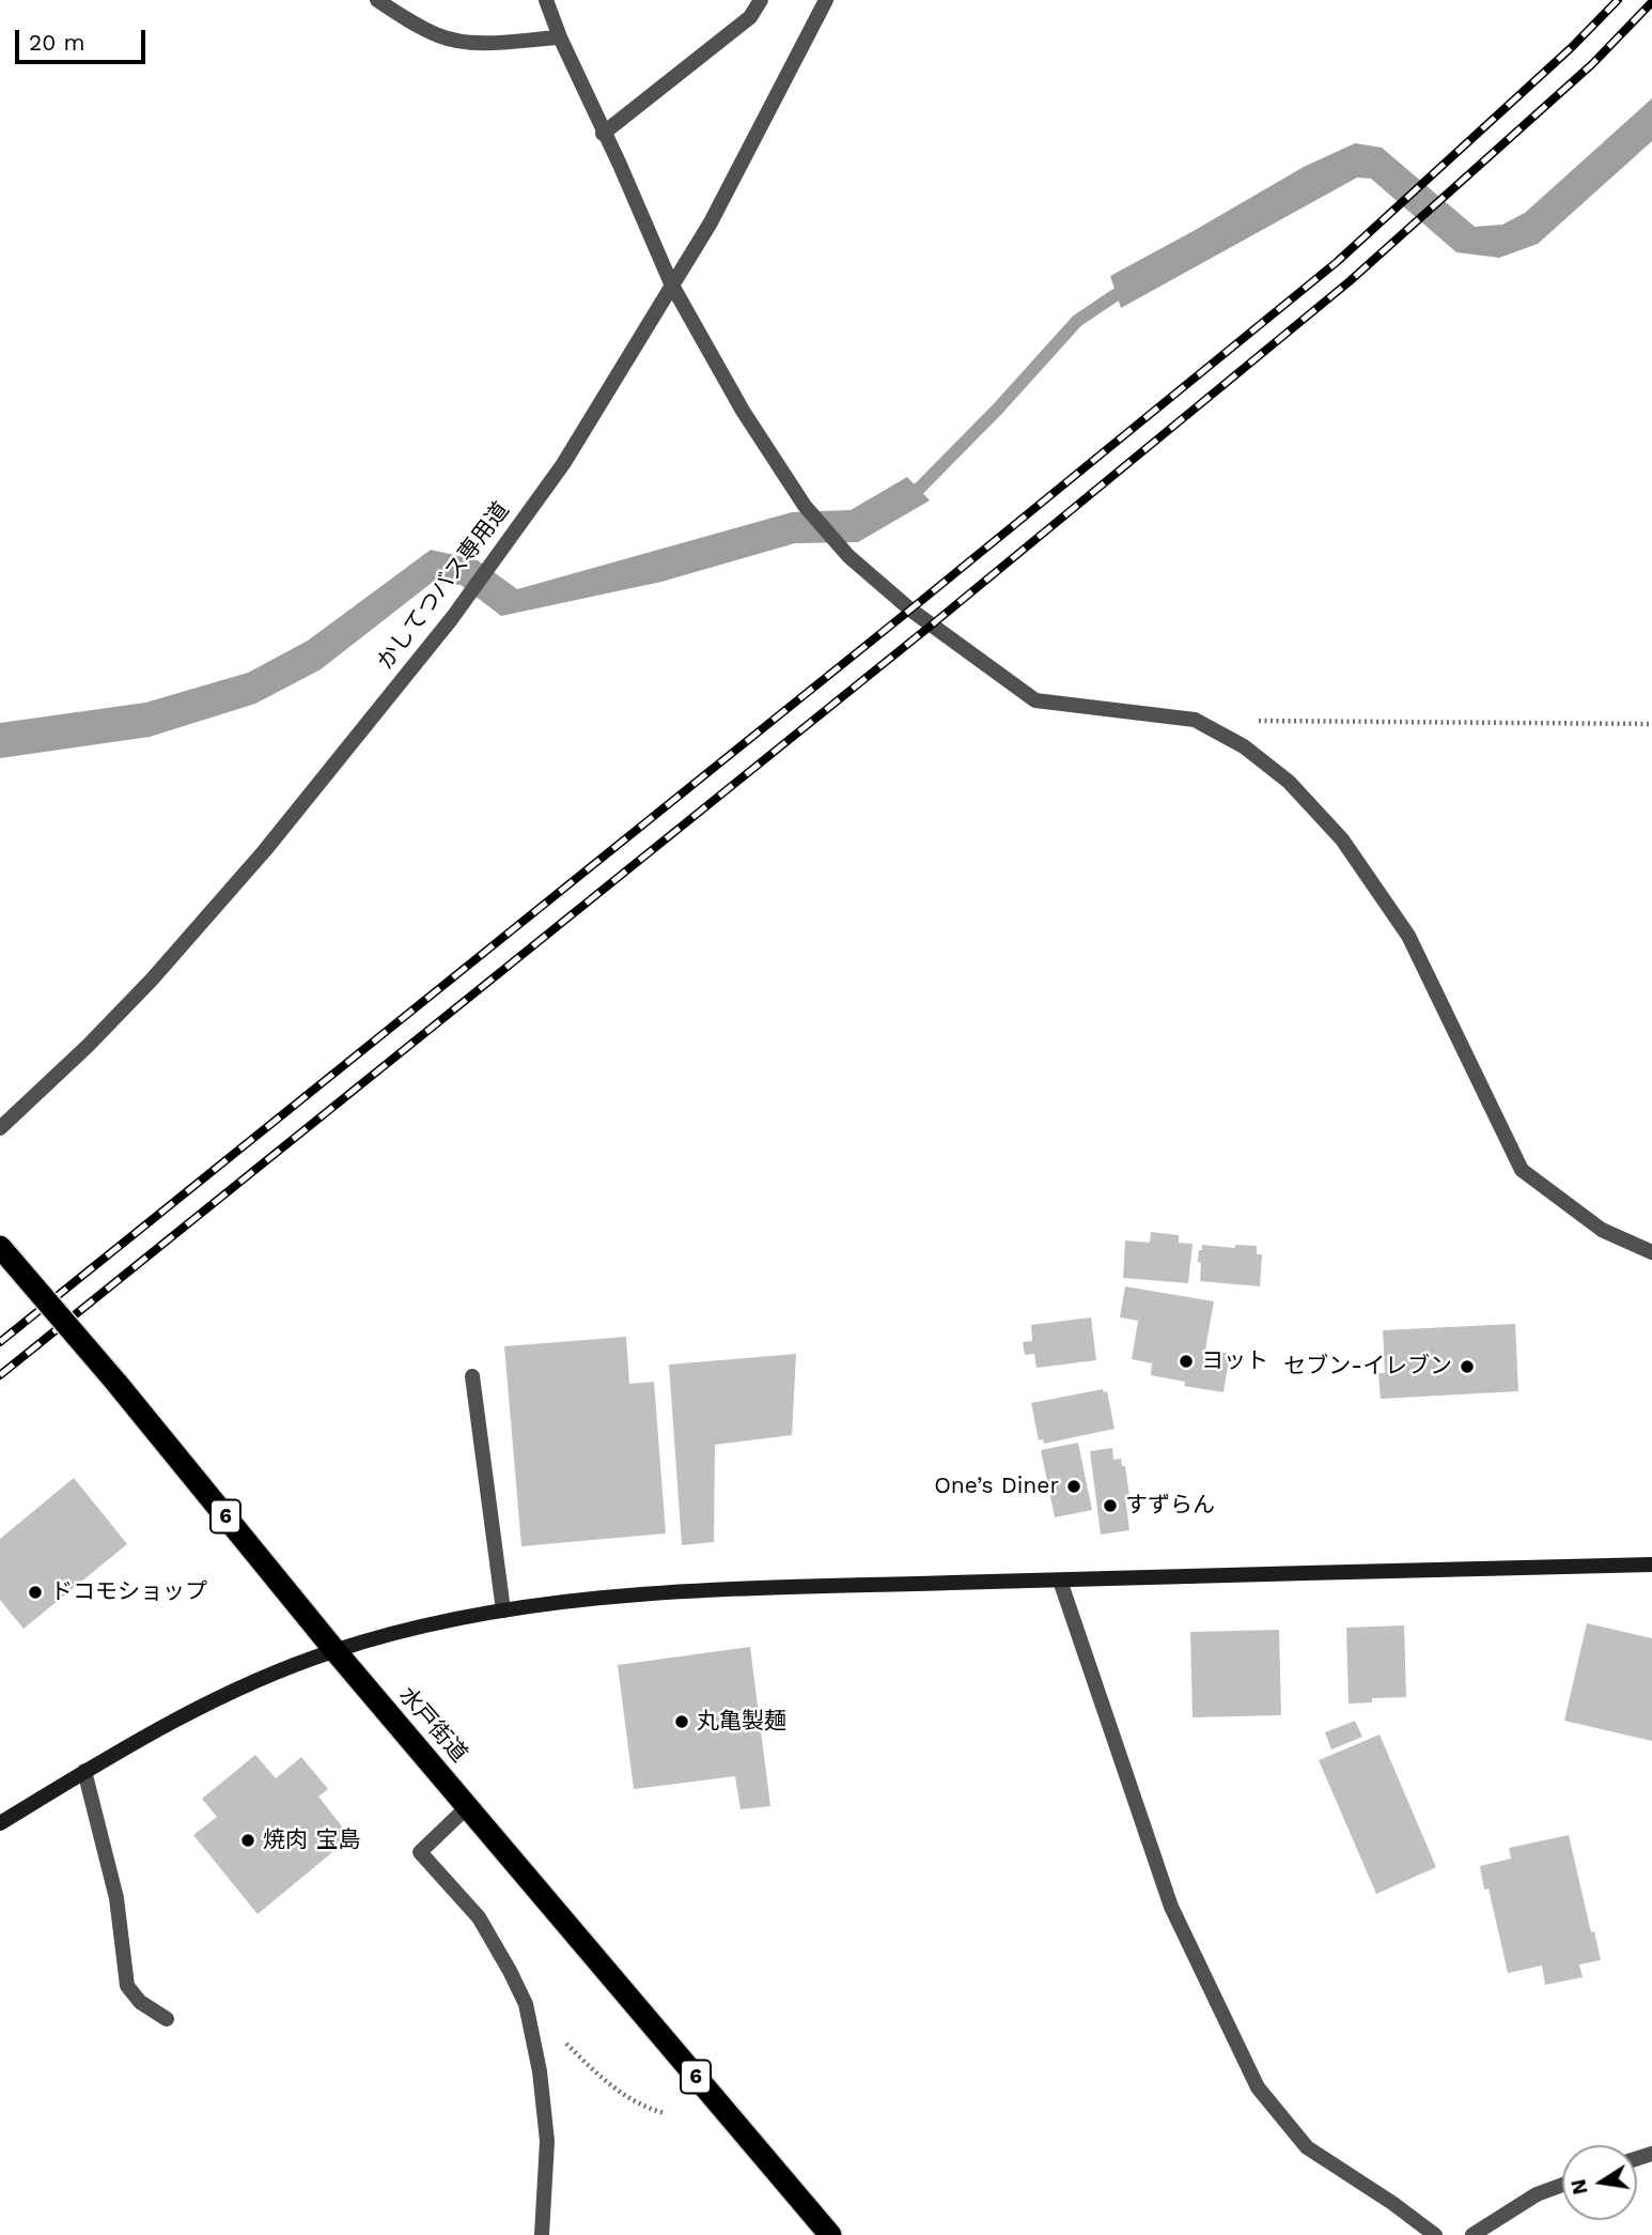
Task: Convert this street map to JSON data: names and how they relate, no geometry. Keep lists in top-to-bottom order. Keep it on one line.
{"streets":{"highway":["6","水戸街道"],"street":["かしてつバス専用道"]},"places":["ヨット","セブン-イレブン","One’s Diner","すずらん","ドコモショップ","丸亀製麺","焼肉 宝島"],"scale_bar":"20 m","north":"left"}
